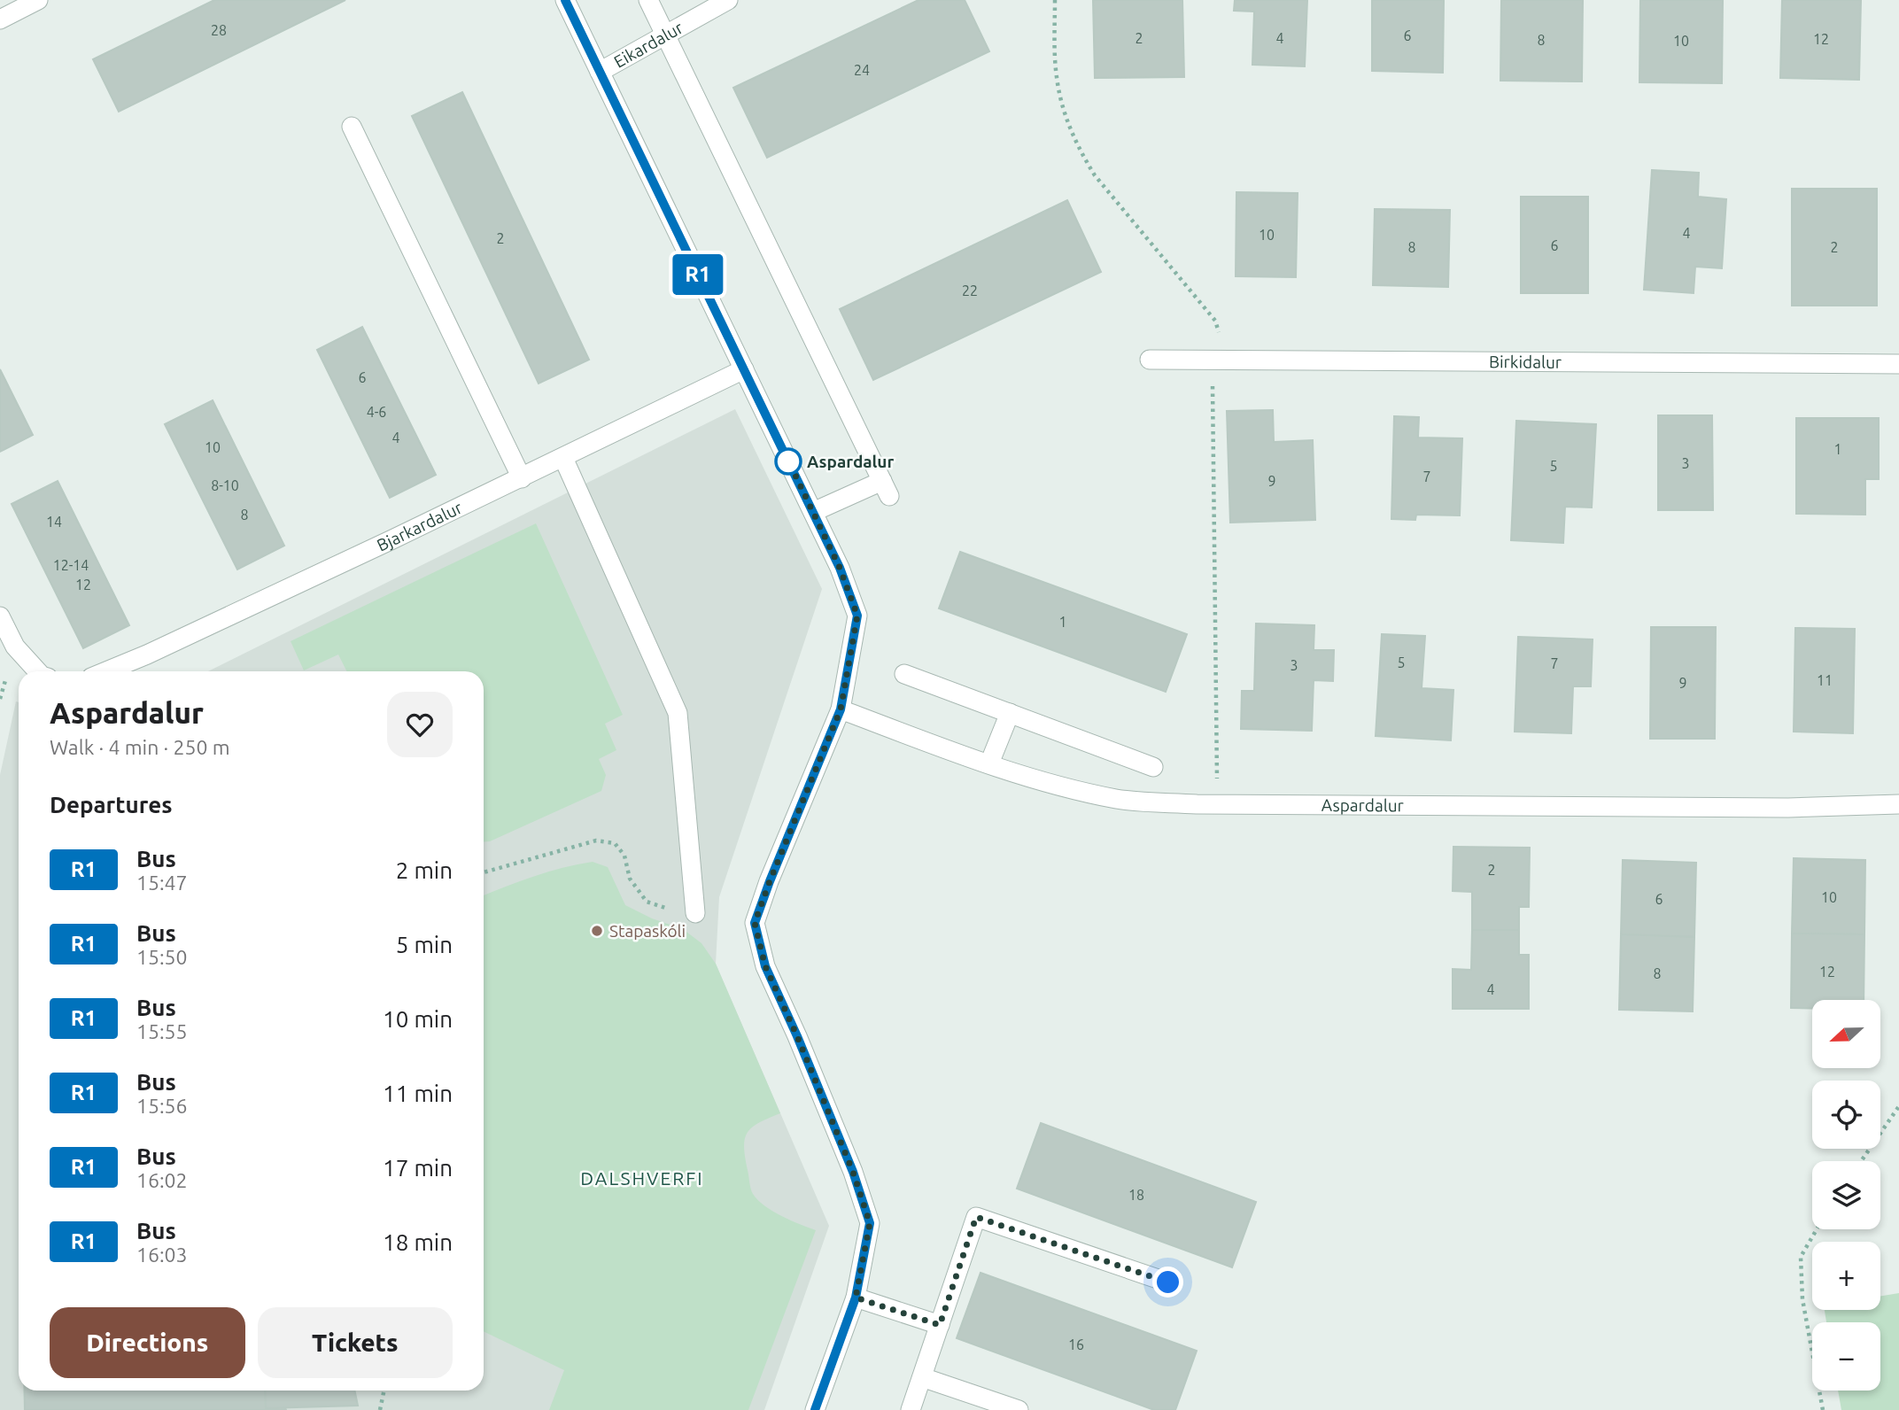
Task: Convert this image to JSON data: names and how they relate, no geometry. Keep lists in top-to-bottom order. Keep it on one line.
{"streets":{"street":["Eikardalur","Birkidalur","Bjarkardalur","Aspardalur"]},"districts":["DALSHVERFI"],"places":["Aspardalur","Stapaskóli"],"lines":["bus line R1"],"house_numbers":["28","6","2","4","12","8","10","24","4","10","2","6","8","2","22","6","4-6","4","10","1","3","5","7","9","8-10","8","14","12-14","12","1","5","7","3","11","9","2","10","6","12","8","4","18","16"],"north":"left","page":{"on_map":"R1","heading":[["Aspardalur","Walk · 4 min · 250 m"],"Departures"],"list":[{"mark":"R1","name":"Bus","note":"15:47","value":"2 min"},{"mark":"R1","name":"Bus","note":"15:50","value":"5 min"},{"mark":"R1","name":"Bus","note":"15:55","value":"10 min"},{"mark":"R1","name":"Bus","note":"15:56","value":"11 min"},{"mark":"R1","name":"Bus","note":"16:02","value":"17 min"},{"mark":"R1","name":"Bus","note":"16:03","value":"18 min"}],"map_buttons":["+","−"],"buttons":["Directions","Tickets"]}}
